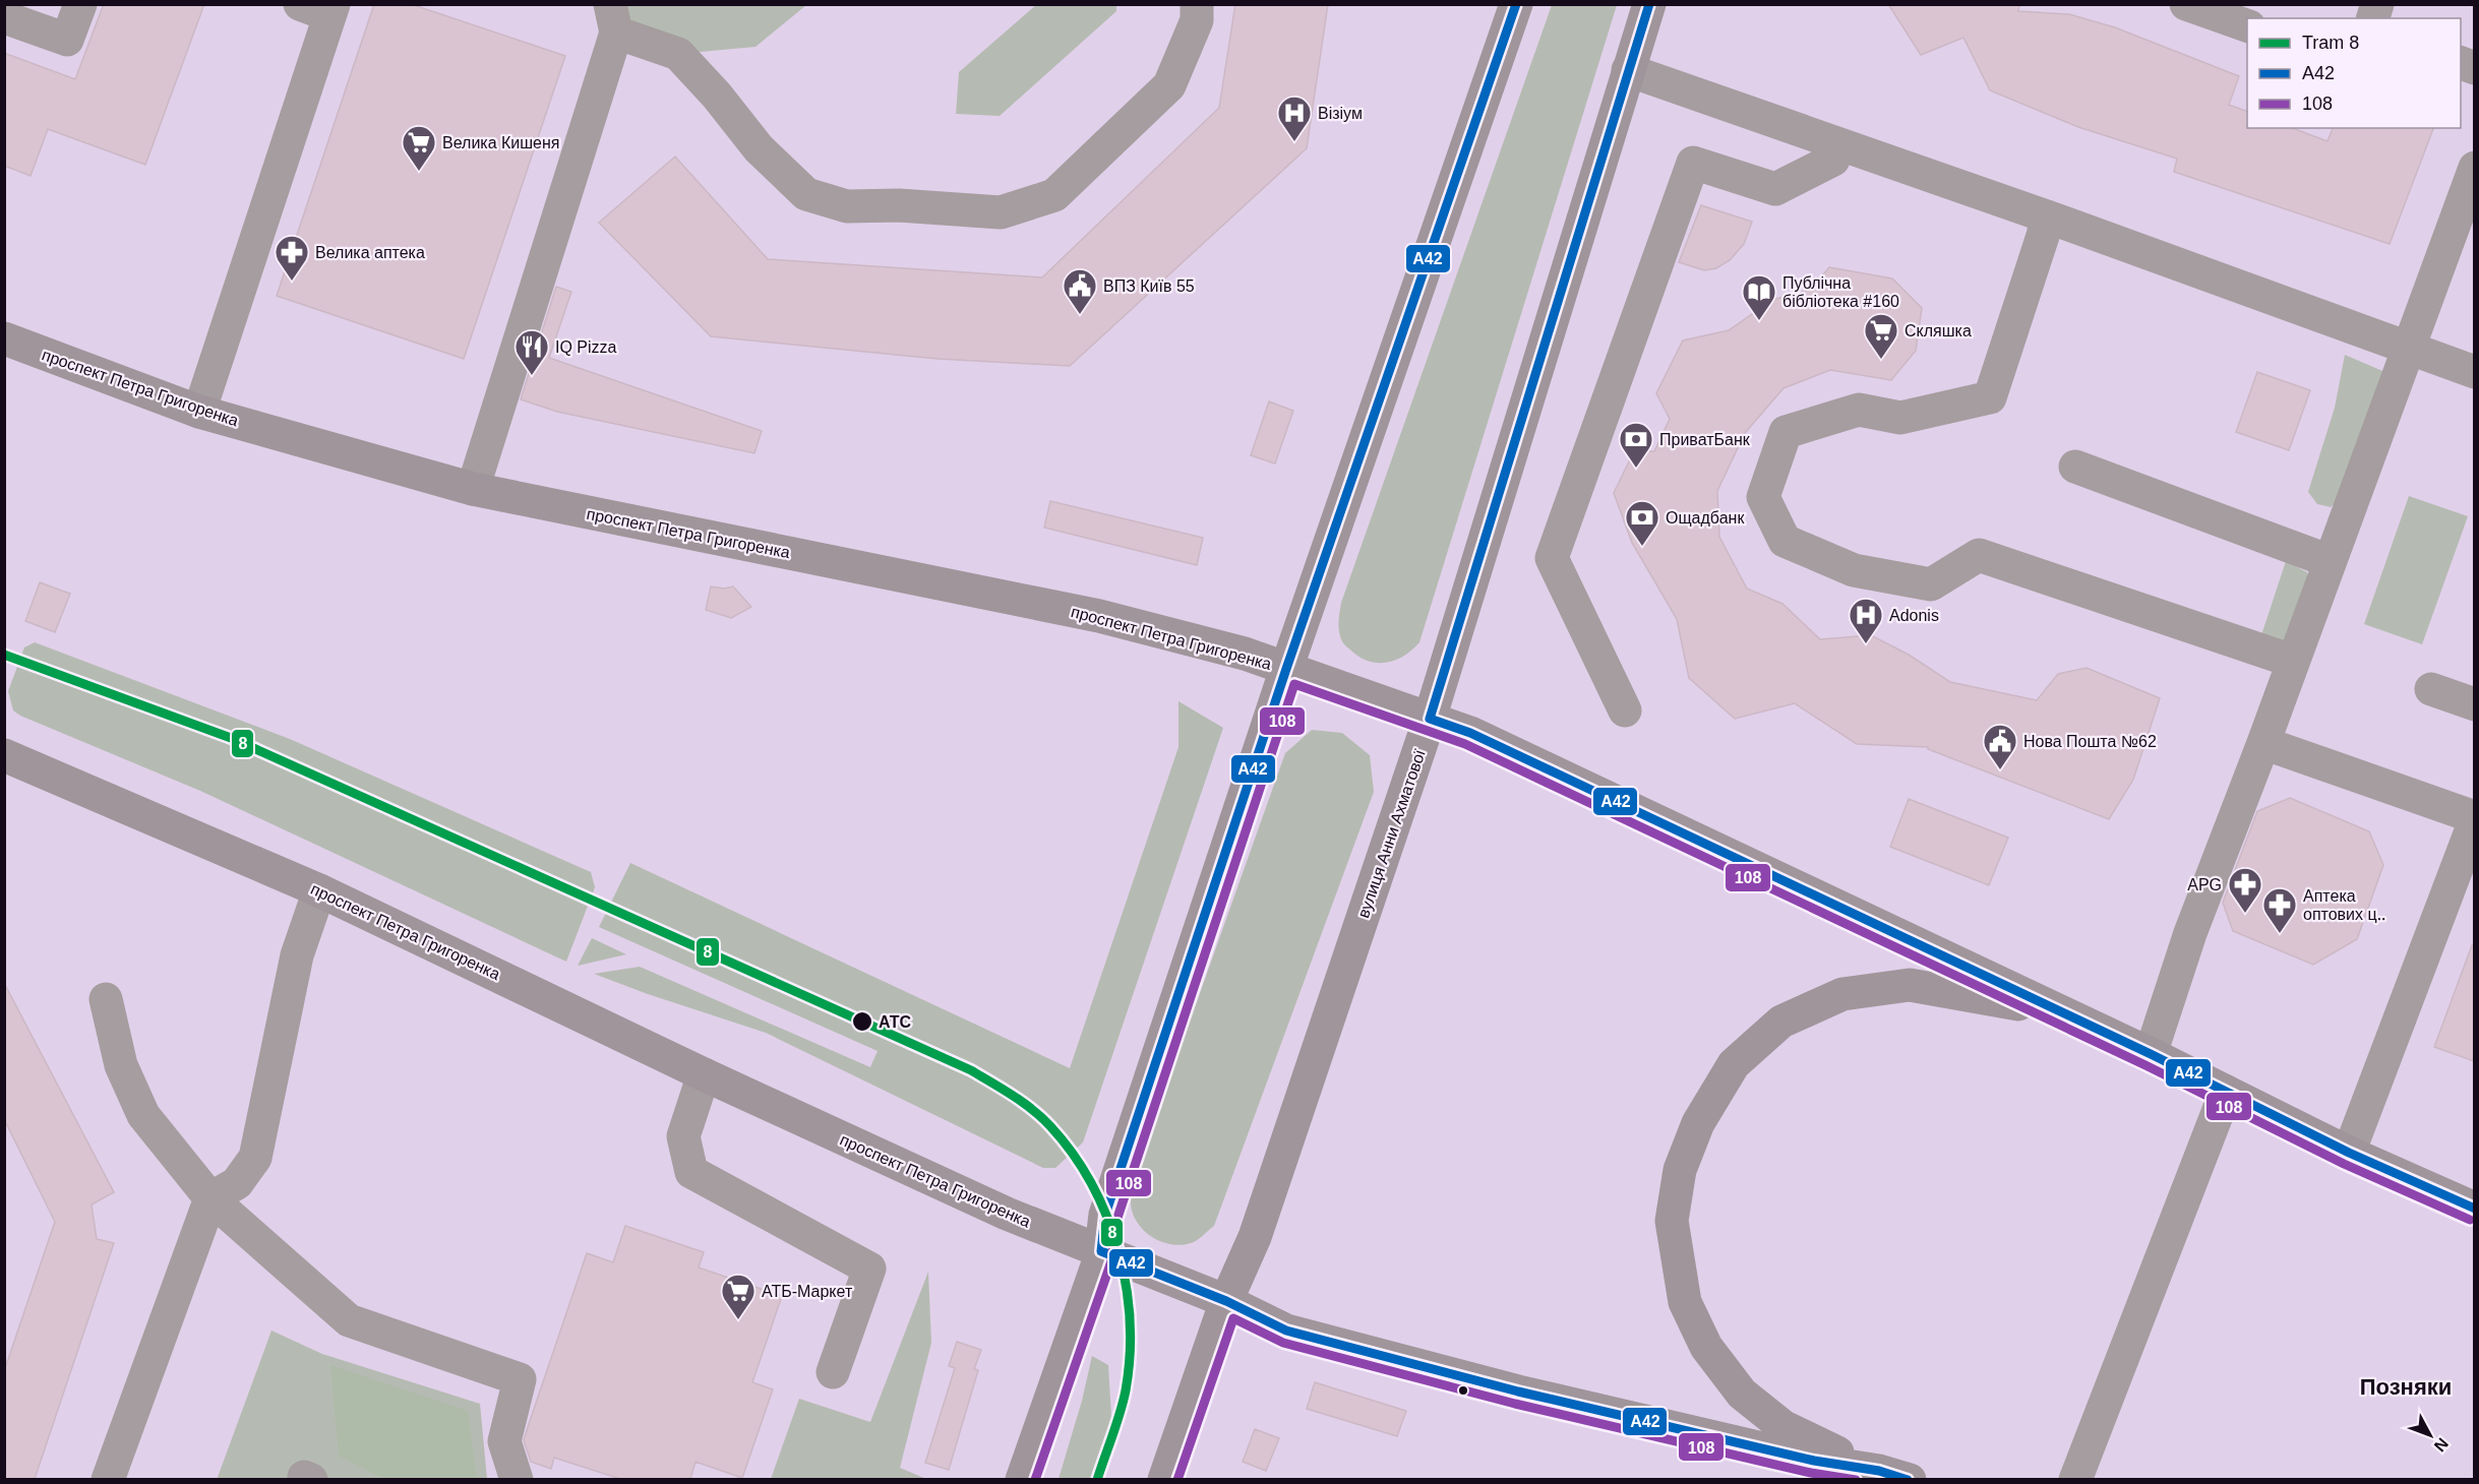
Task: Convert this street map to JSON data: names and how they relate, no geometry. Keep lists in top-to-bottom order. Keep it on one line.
{"streets":{"main road":["проспект Петра Григоренка","вулиця Анни Ахматової"]},"crossings":[["проспект Петра Григоренка","вулиця Анни Ахматової"]],"districts":["Позняки"],"places":{"hospital":["Візіум","Adonis"],"supermarket":["Велика Кишеня","Скляшка","АТБ-Маркет"],"pharmacy":["Велика аптека","APG","Аптека оптових ц‥"],"public building":["ВПЗ Київ 55","Нова Пошта №62"],"library":["Публічна бібліотека #160"],"restaurant":["IQ Pizza"],"bank":["ПриватБанк","Ощадбанк"],"other":["АТС"]},"lines":["transit line А42","tram line 8","transit line 108"],"legend":["Tram 8","А42","108"],"north":"bottom right"}
